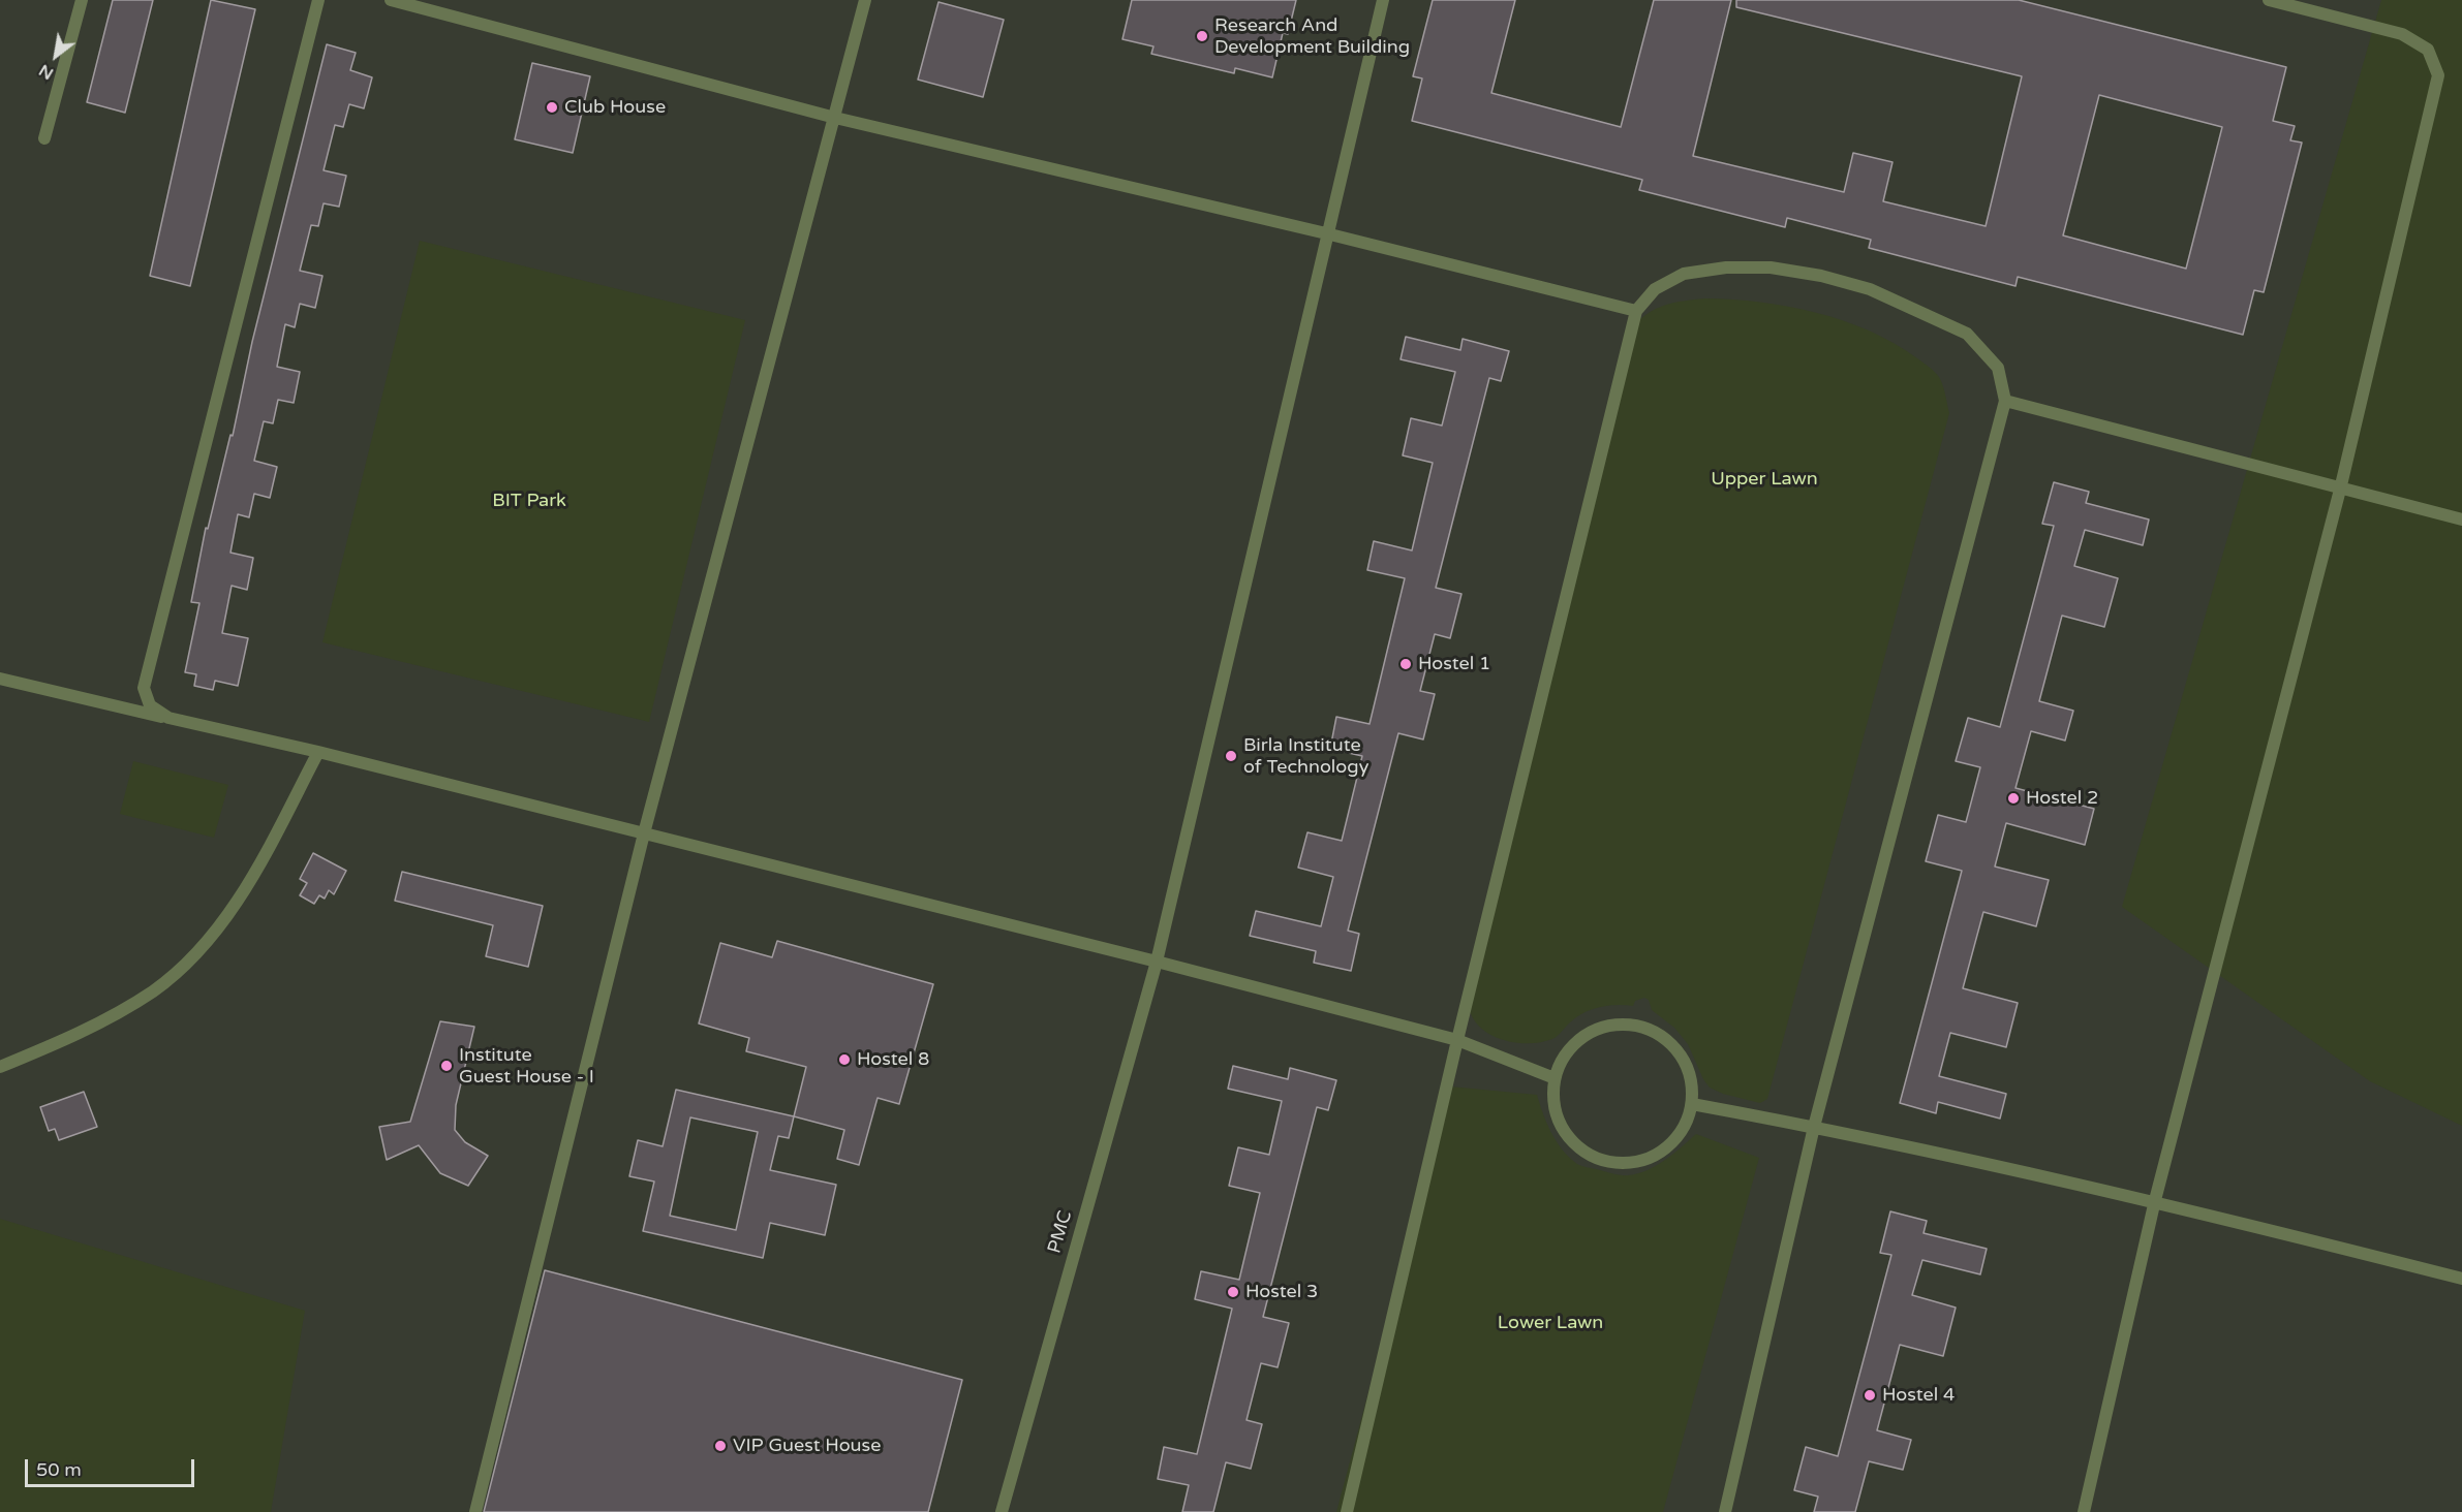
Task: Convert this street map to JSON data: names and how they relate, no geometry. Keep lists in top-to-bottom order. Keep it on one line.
{"streets":{"street":["PMC"]},"parks":["Upper Lawn","BIT Park","Lower Lawn"],"places":["Research And Development Building","Club House","Hostel 1","Birla Institute of Technology","Hostel 2","Hostel 8","Institute Guest House - I","Hostel 3","Hostel 4","VIP Guest House"],"scale_bar":"50 m","north":"bottom left"}
